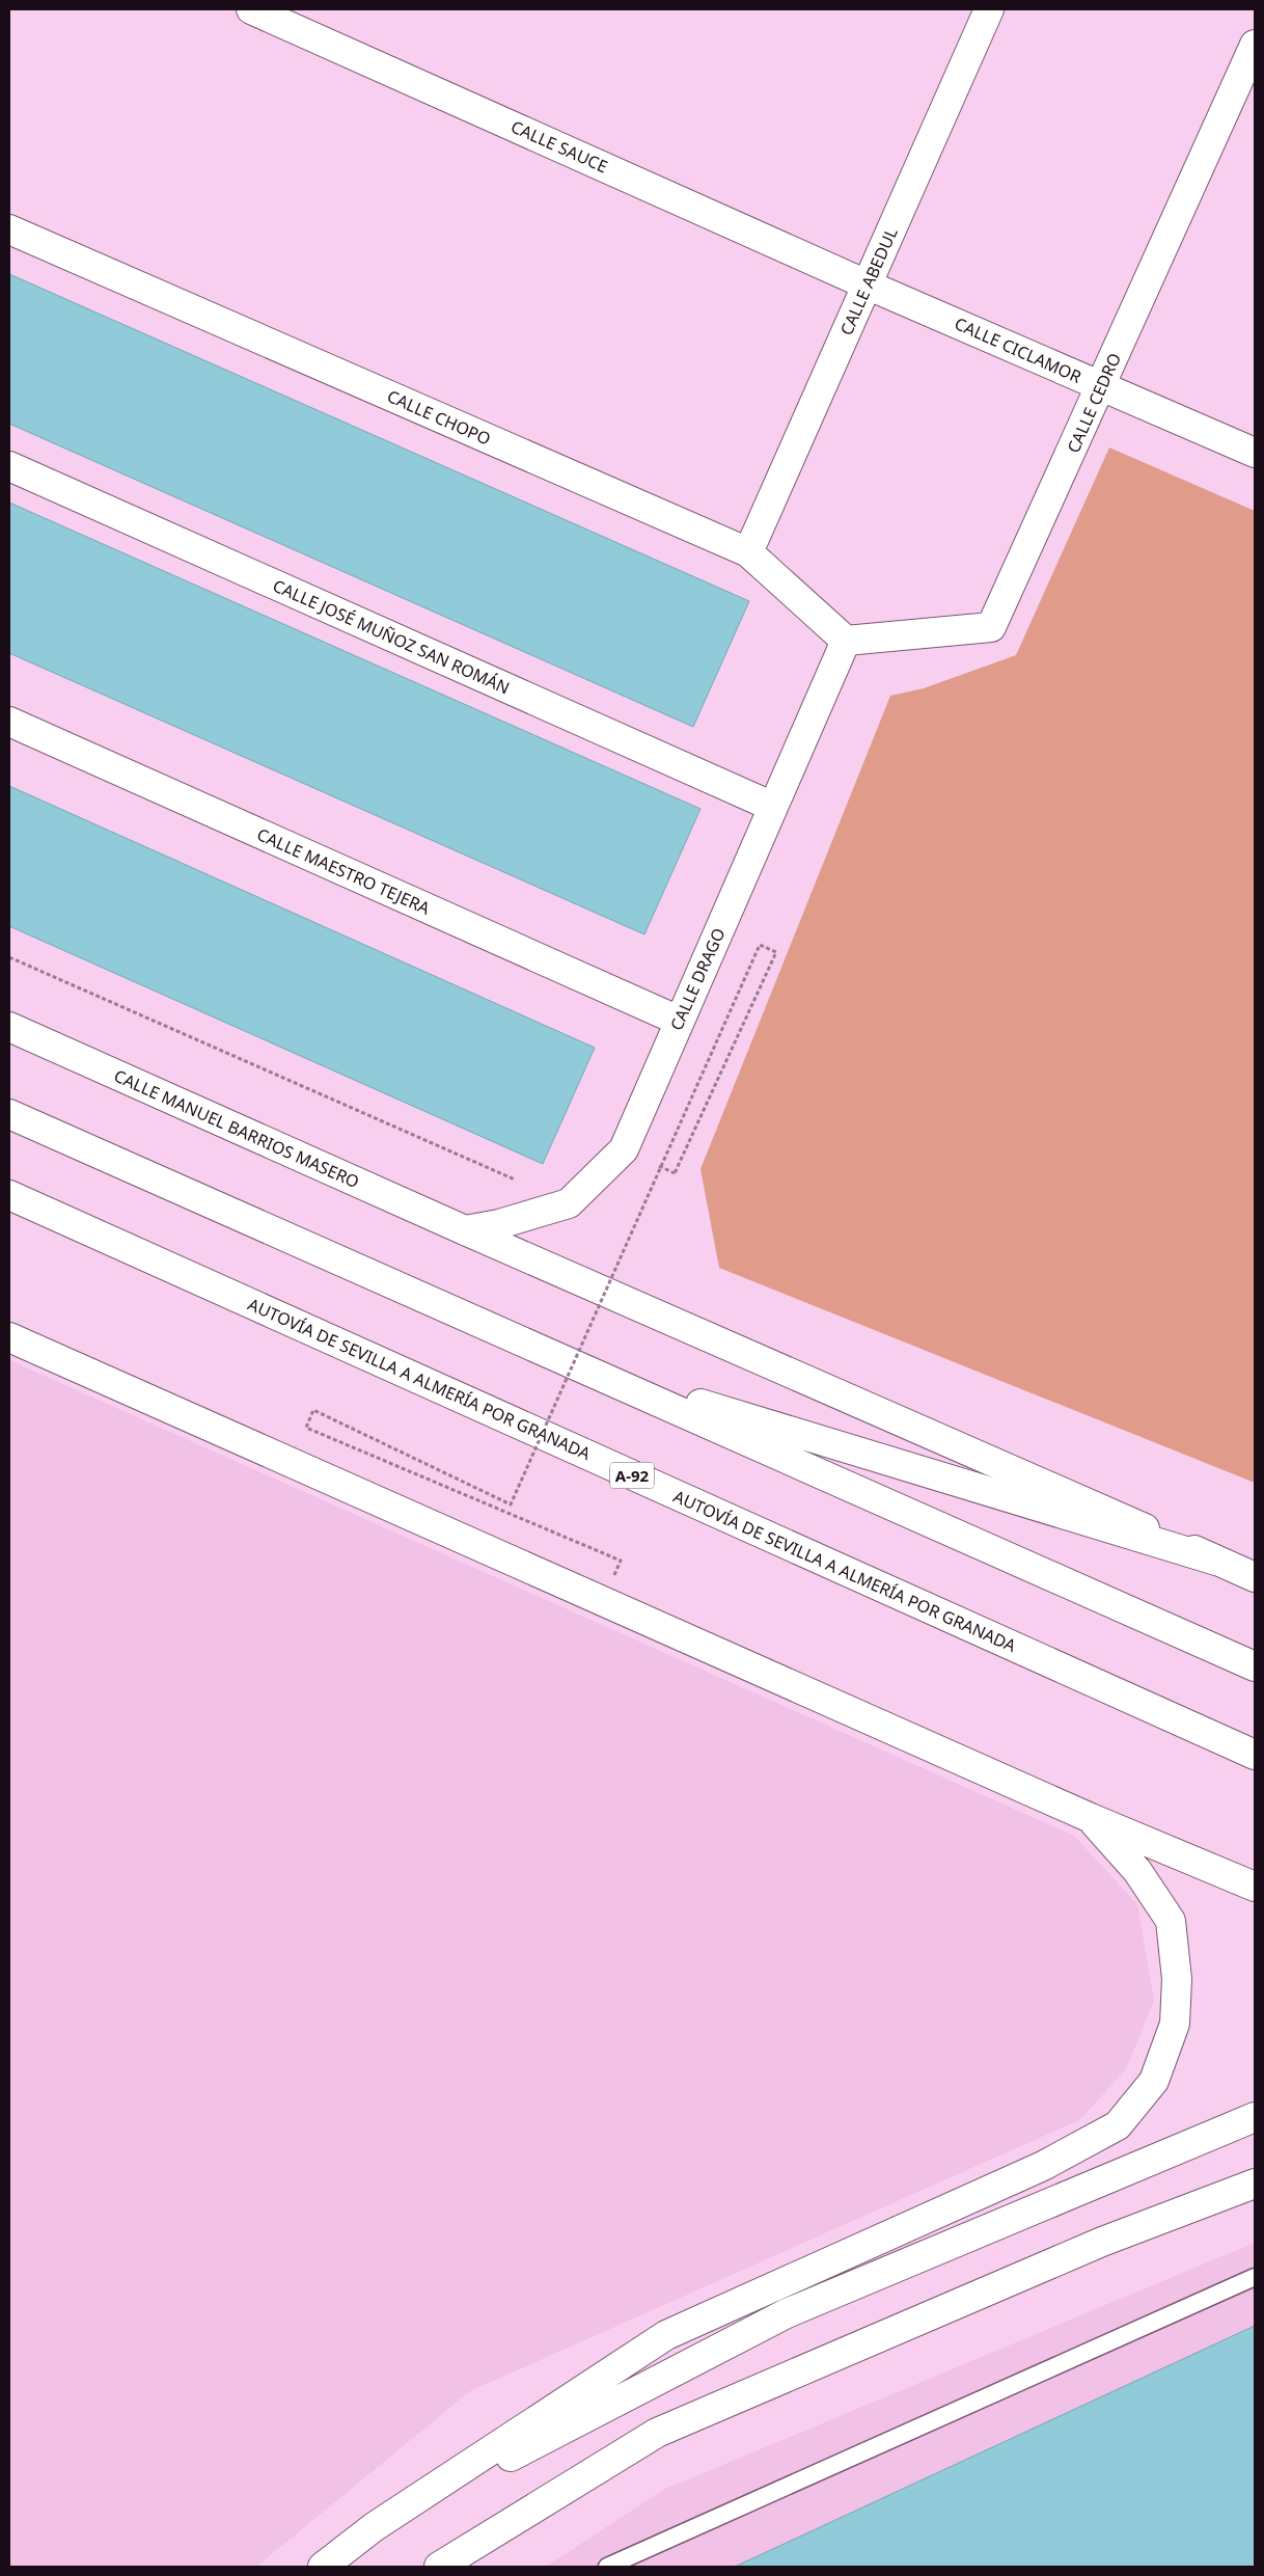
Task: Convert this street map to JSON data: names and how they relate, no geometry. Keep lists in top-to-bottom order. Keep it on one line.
{"streets":{"main road":["CALLE SAUCE","CALLE ABEDUL","CALLE CICLAMOR","CALLE CEDRO","CALLE CHOPO","CALLE JOSÉ MUÑOZ SAN ROMÁN","CALLE MAESTRO TEJERA","CALLE DRAGO","CALLE MANUEL BARRIOS MASERO","AUTOVÍA DE SEVILLA A ALMERÍA POR GRANADA","A-92"]},"crossings":[["CALLE SAUCE","CALLE ABEDUL"],["CALLE SAUCE","CALLE CICLAMOR"],["CALLE ABEDUL","CALLE CICLAMOR"],["CALLE ABEDUL","CALLE CHOPO"],["CALLE CICLAMOR","CALLE CEDRO"],["CALLE CEDRO","CALLE CHOPO"],["CALLE CEDRO","CALLE DRAGO"],["CALLE CHOPO","CALLE DRAGO"],["CALLE JOSÉ MUÑOZ SAN ROMÁN","CALLE DRAGO"],["CALLE MAESTRO TEJERA","CALLE DRAGO"],["CALLE DRAGO","CALLE MANUEL BARRIOS MASERO"]]}
